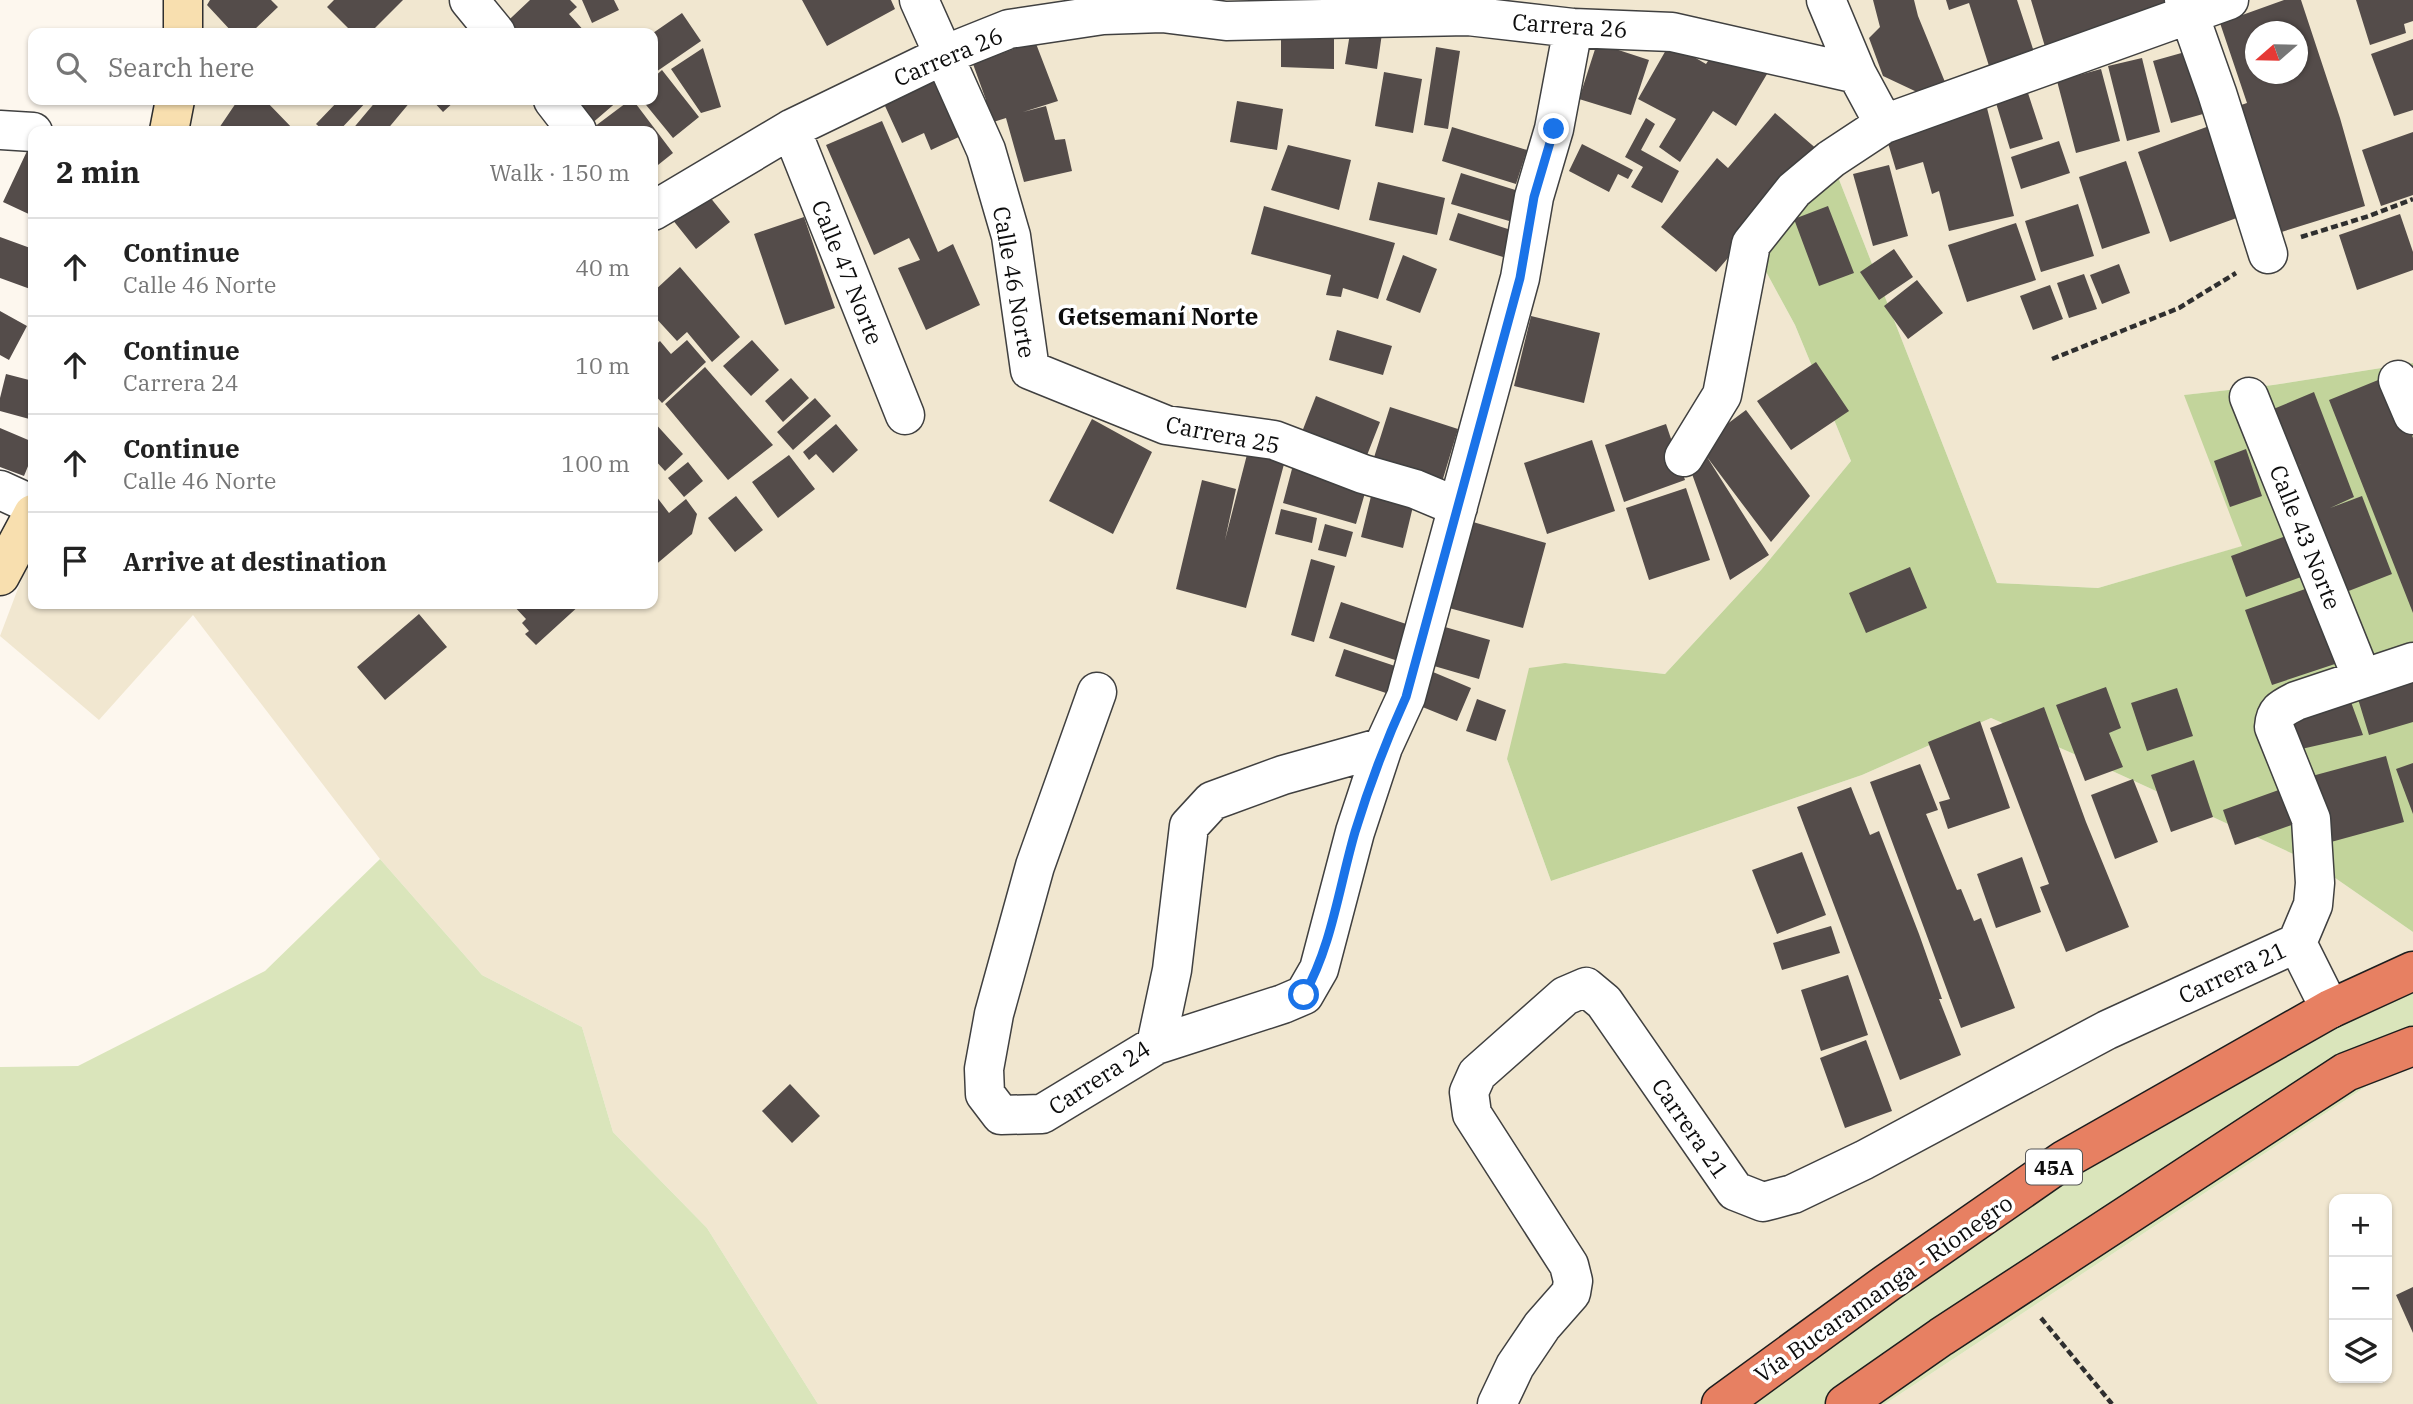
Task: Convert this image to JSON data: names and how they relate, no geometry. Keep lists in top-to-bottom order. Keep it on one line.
{"streets":{"highway":["45A","Vía Bucaramanga - Rionegro"],"street":["Carrera 26","Calle 47 Norte","Calle 46 Norte","Carrera 25","Calle 43 Norte","Carrera 21","Carrera 24"]},"crossings":[["Carrera 26","Calle 47 Norte"],["Carrera 26","Calle 46 Norte"],["Calle 46 Norte","Carrera 25"]],"districts":["Getsemaní Norte"],"north":"left","page":{"search":"Search here","heading":["2 min","Walk · 150 m"],"list":[["Continue","Calle 46 Norte","40 m"],["Continue","Carrera 24","10 m"],["Continue","Calle 46 Norte","100 m"],"Arrive at destination"],"map_buttons":["+","−"]}}
